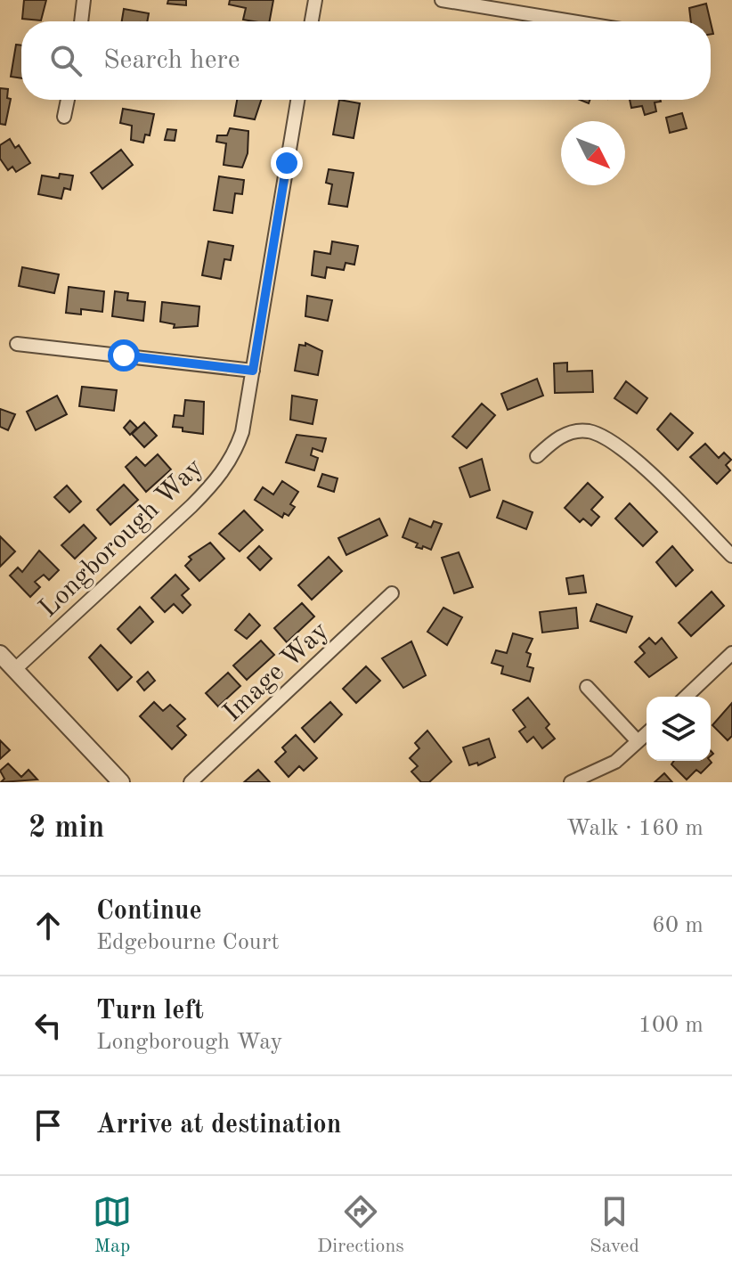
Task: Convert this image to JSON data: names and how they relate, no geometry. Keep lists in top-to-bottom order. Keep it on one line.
{"streets":{"street":["Longborough Way","Image Way"]},"north":"bottom right","page":{"search":"Search here","heading":["2 min","Walk · 160 m"],"list":[["Continue","Edgebourne Court","60 m"],["Turn left","Longborough Way","100 m"],"Arrive at destination"],"nav":["Map","Directions","Saved"]}}
